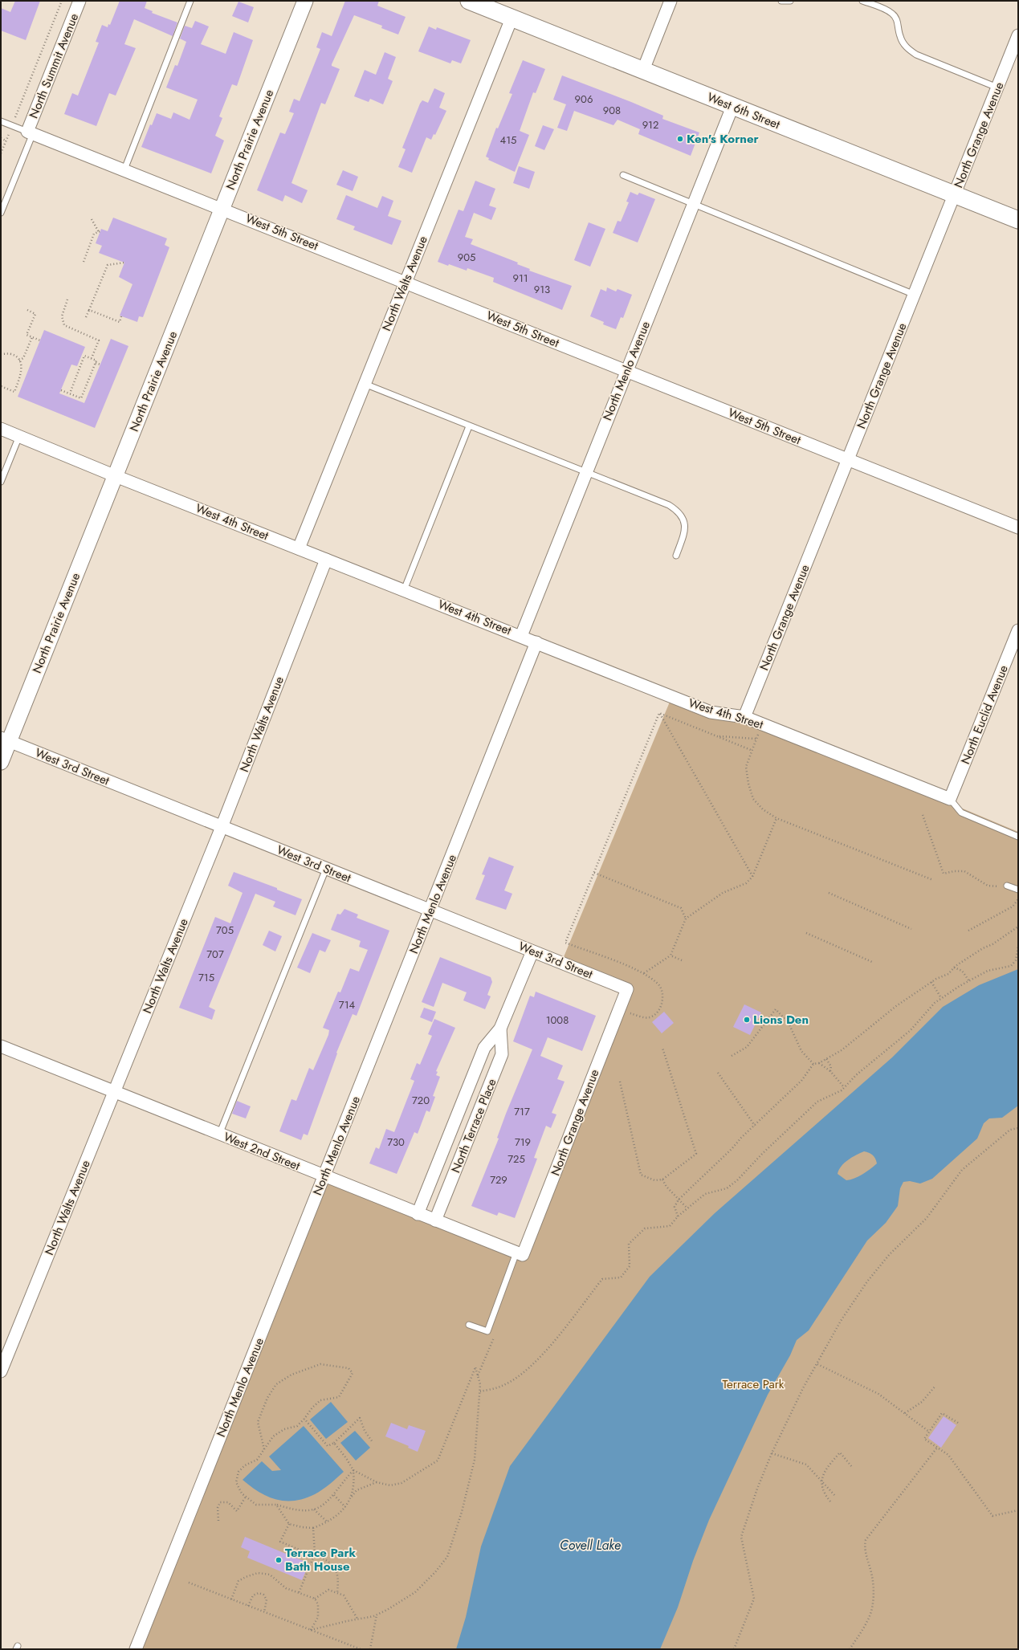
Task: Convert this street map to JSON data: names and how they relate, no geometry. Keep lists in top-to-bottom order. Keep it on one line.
{"streets":{"main road":["West 6th Street"],"street":["North Summit Avenue","North Grange Avenue","North Prairie Avenue","West 5th Street","North Walts Avenue","North Menlo Avenue","West 4th Street","North Euclid Avenue","West 3rd Street","North Terrace Place","West 2nd Street"]},"crossings":[["North Summit Avenue","West 5th Street"],["West 6th Street","North Grange Avenue"],["West 6th Street","North Walts Avenue"],["West 6th Street","North Menlo Avenue"],["North Grange Avenue","West 5th Street"],["North Grange Avenue","West 4th Street"],["North Grange Avenue","West 3rd Street"],["North Grange Avenue","West 2nd Street"],["North Prairie Avenue","West 5th Street"],["North Prairie Avenue","West 4th Street"],["North Prairie Avenue","West 3rd Street"],["West 5th Street","North Walts Avenue"],["West 5th Street","North Menlo Avenue"],["North Walts Avenue","West 4th Street"],["North Walts Avenue","West 3rd Street"],["North Walts Avenue","West 2nd Street"],["North Menlo Avenue","West 4th Street"],["North Menlo Avenue","West 3rd Street"],["North Menlo Avenue","West 2nd Street"],["West 4th Street","North Euclid Avenue"],["West 3rd Street","North Terrace Place"],["North Terrace Place","West 2nd Street"]],"water":["Covell Lake"],"parks":["Terrace Park"],"places":["Ken's Korner","Lions Den","Terrace Park Bath House"],"house_numbers":["906","908","912","415","905","911","913","705","707","715","714","1008","720","717","730","719","725","729"]}
